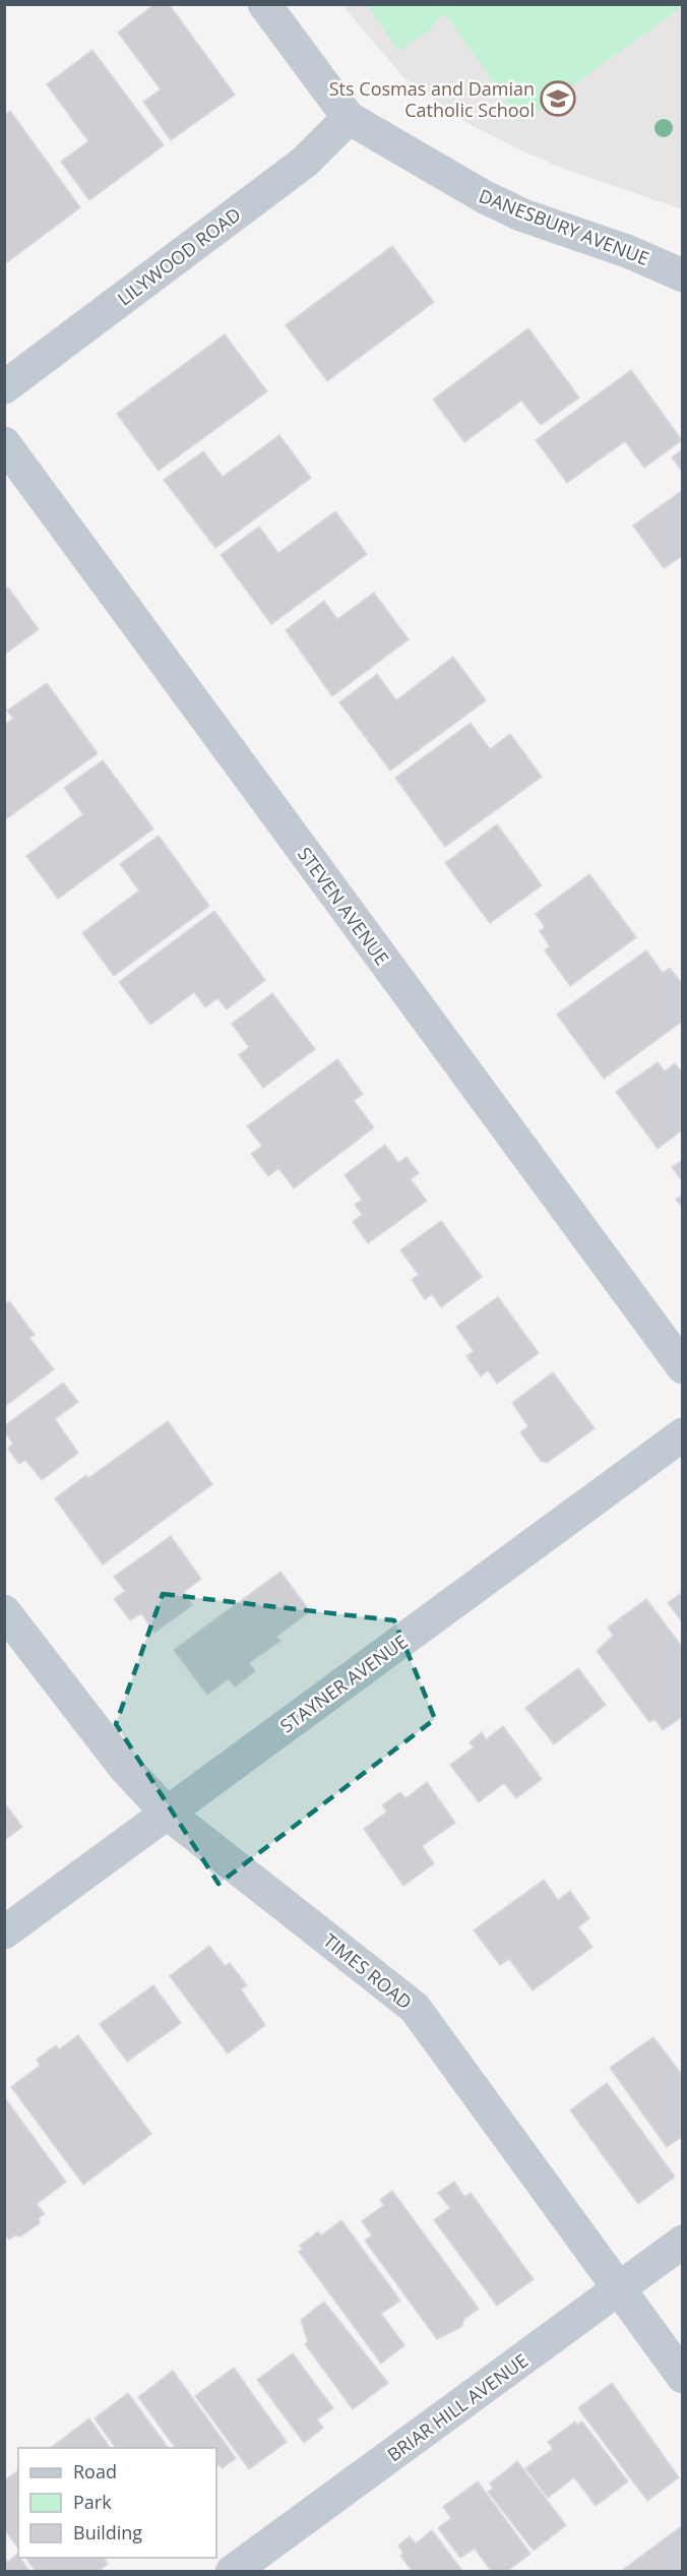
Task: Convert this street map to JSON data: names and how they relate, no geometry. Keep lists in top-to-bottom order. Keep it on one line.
{"streets":{"street":["DANESBURY AVENUE","LILYWOOD ROAD","STEVEN AVENUE","STAYNER AVENUE","TIMES ROAD","BRIAR HILL AVENUE"]},"crossings":[["DANESBURY AVENUE","LILYWOOD ROAD"],["STAYNER AVENUE","TIMES ROAD"],["TIMES ROAD","BRIAR HILL AVENUE"]],"places":{"school or university":["Sts Cosmas and Damian Catholic School"]},"legend":["Road","Park","Building"]}
